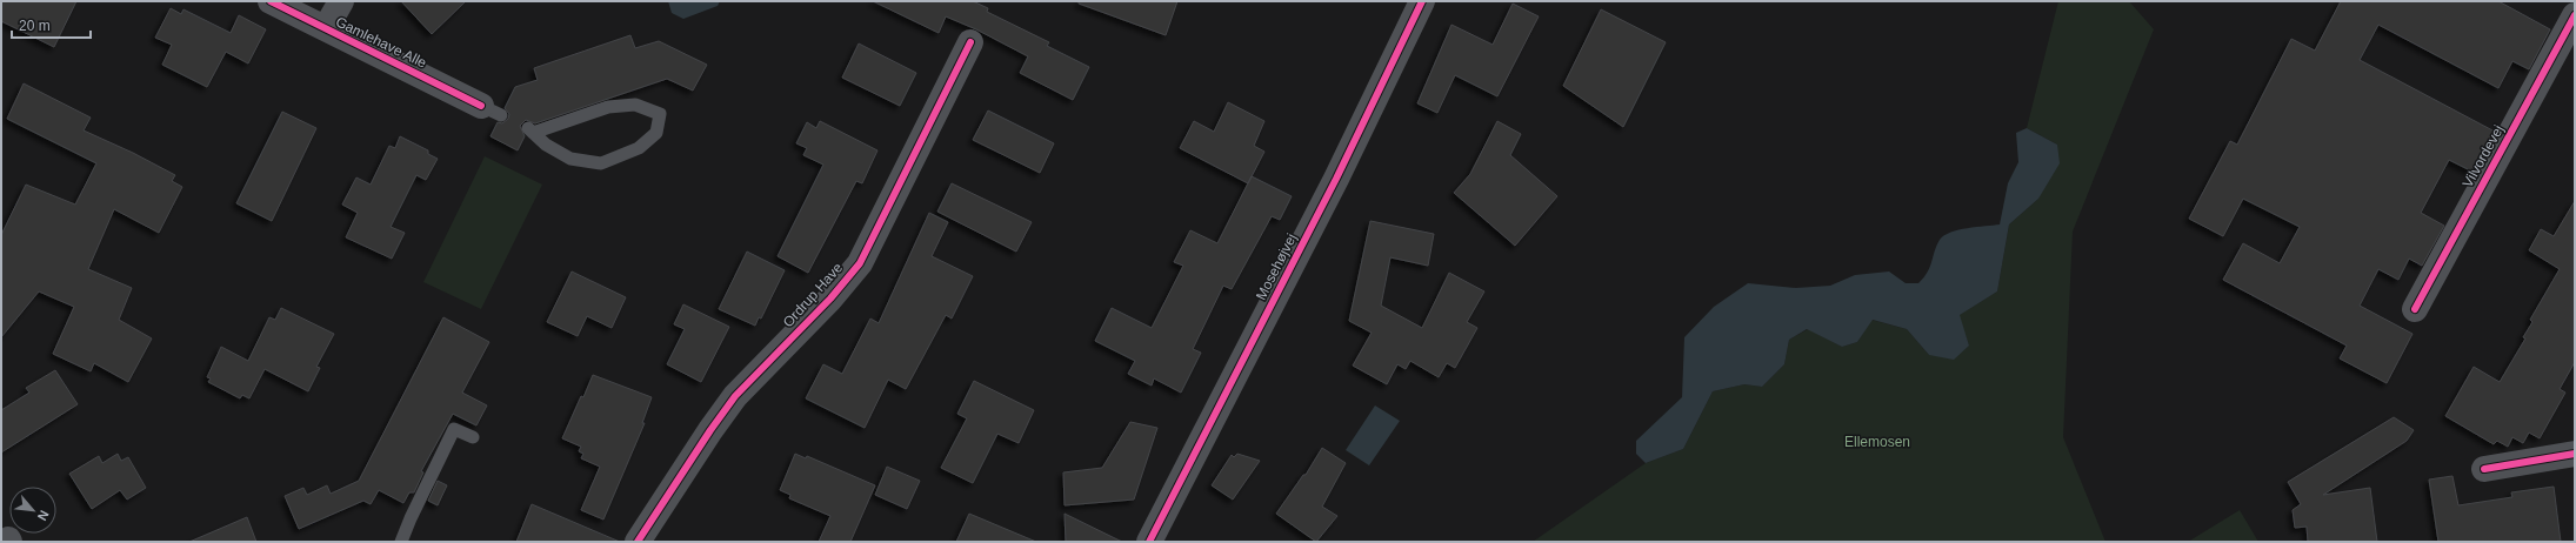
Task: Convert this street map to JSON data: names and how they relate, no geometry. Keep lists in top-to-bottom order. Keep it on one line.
{"streets":{"street":["Gamlehave Alle","Vilvordevej","Mosehøjvej","Ordrup Have"]},"parks":["Ellemosen"],"scale_bar":"20 m","north":"bottom right"}
